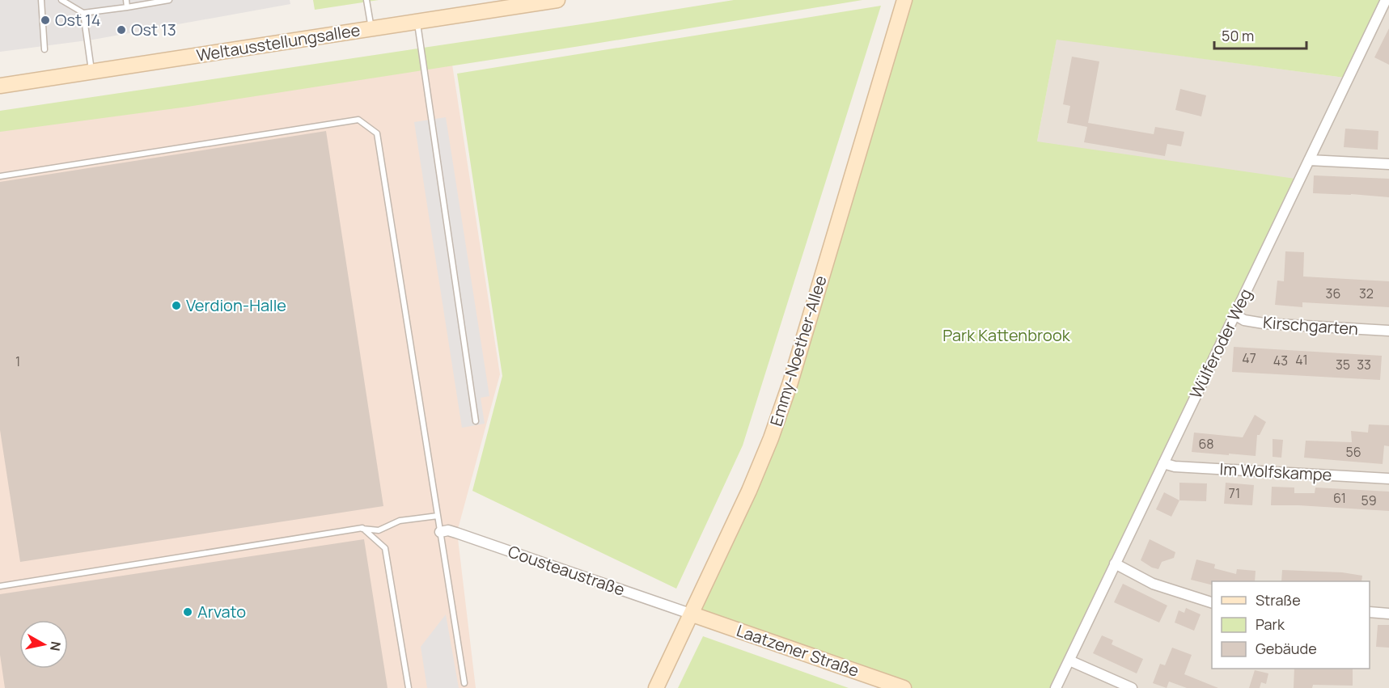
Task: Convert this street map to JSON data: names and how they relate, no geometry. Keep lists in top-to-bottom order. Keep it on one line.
{"streets":{"main road":["Weltausstellungsallee","Emmy-Noether-Allee","Laatzener Straße"],"street":["Kirschgarten","Wülferoder Weg","Im Wolfskampe","Cousteaustraße"]},"crossings":[["Kirschgarten","Wülferoder Weg"],["Wülferoder Weg","Im Wolfskampe"],["Emmy-Noether-Allee","Cousteaustraße"],["Emmy-Noether-Allee","Laatzener Straße"],["Cousteaustraße","Laatzener Straße"]],"parks":["Park Kattenbrook"],"places":["Ost 14","Ost 13","Verdion-Halle","Arvato"],"house_numbers":["36","32","47","41","43","1","35","33","68","56","71","61","59"],"legend":["Straße","Park","Gebäude"],"scale_bar":"50 m","north":"right"}
